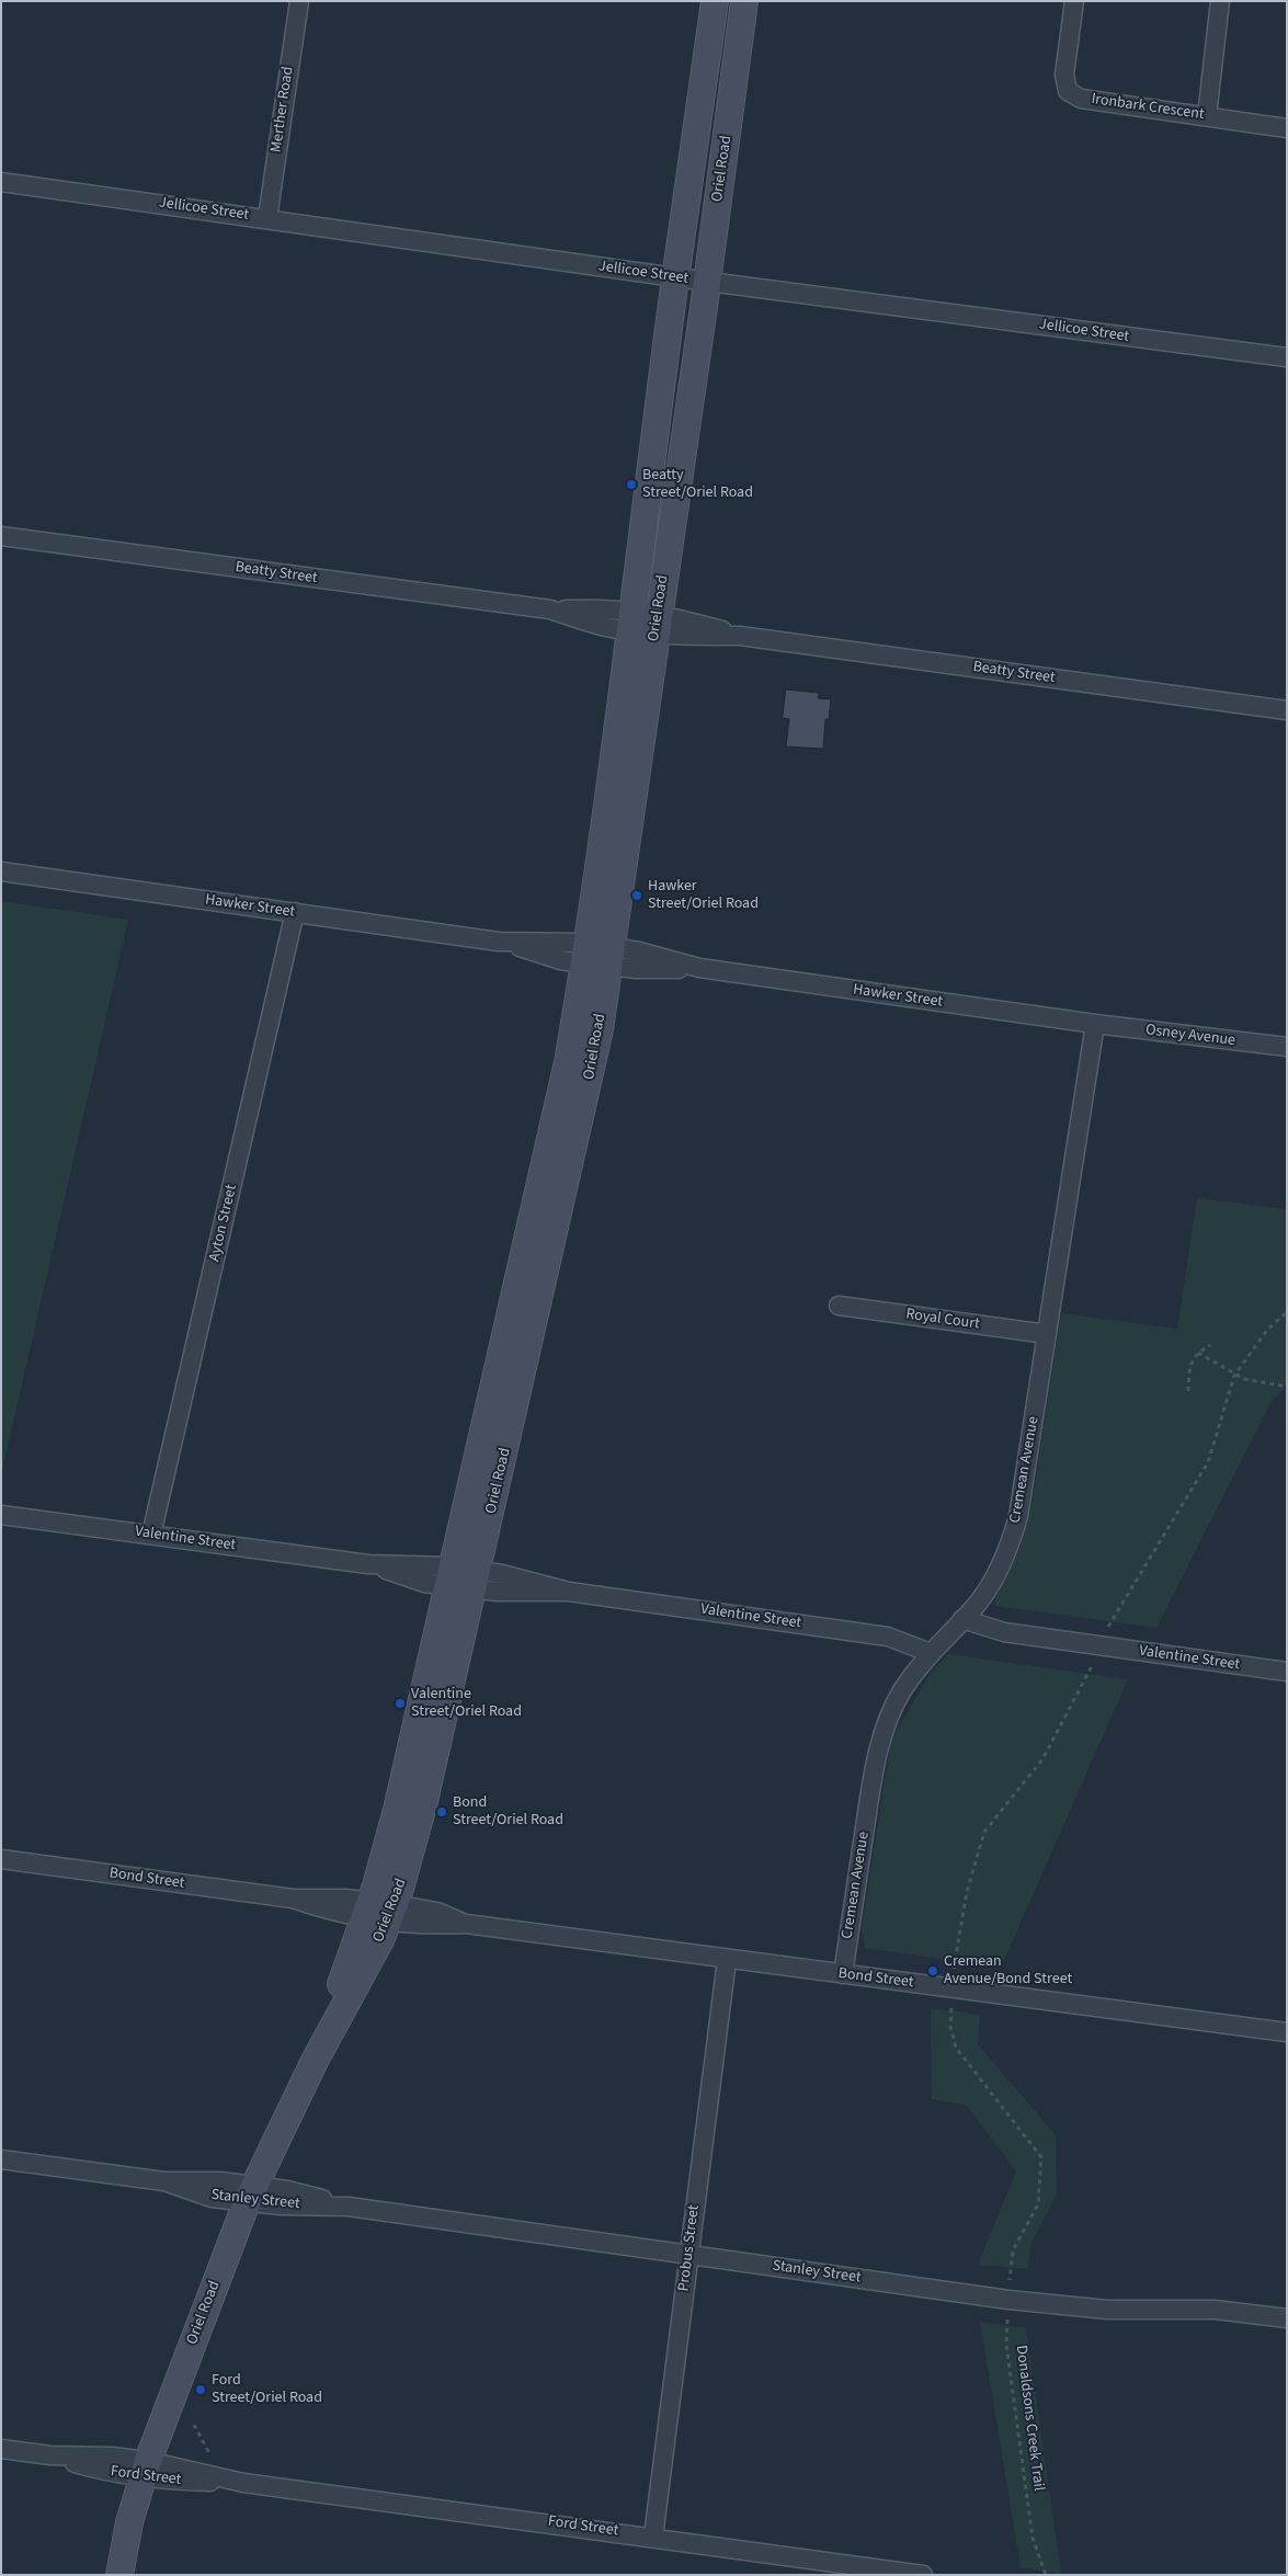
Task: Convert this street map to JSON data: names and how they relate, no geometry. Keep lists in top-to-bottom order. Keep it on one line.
{"streets":{"main road":["Oriel Road"],"street":["Ironbark Crescent","Merther Road","Jellicoe Street","Beatty Street","Hawker Street","Osney Avenue","Ayton Street","Royal Court","Cremean Avenue","Valentine Street","Bond Street","Stanley Street","Probus Street","Ford Street"],"path":["Donaldsons Creek Trail"]},"crossings":[["Merther Road","Jellicoe Street"],["Oriel Road","Jellicoe Street"],["Oriel Road","Beatty Street"],["Oriel Road","Hawker Street"],["Oriel Road","Valentine Street"],["Oriel Road","Bond Street"],["Oriel Road","Stanley Street"],["Oriel Road","Ford Street"],["Hawker Street","Osney Avenue"],["Hawker Street","Ayton Street"],["Hawker Street","Cremean Avenue"],["Osney Avenue","Cremean Avenue"],["Ayton Street","Valentine Street"],["Royal Court","Cremean Avenue"],["Cremean Avenue","Valentine Street"],["Cremean Avenue","Bond Street"],["Bond Street","Probus Street"],["Bond Street","Donaldsons Creek Trail"],["Stanley Street","Probus Street"],["Stanley Street","Donaldsons Creek Trail"],["Probus Street","Ford Street"]],"places":["Beatty Street/Oriel Road","Hawker Street/Oriel Road","Valentine Street/Oriel Road","Bond Street/Oriel Road","Cremean Avenue/Bond Street","Ford Street/Oriel Road"]}
